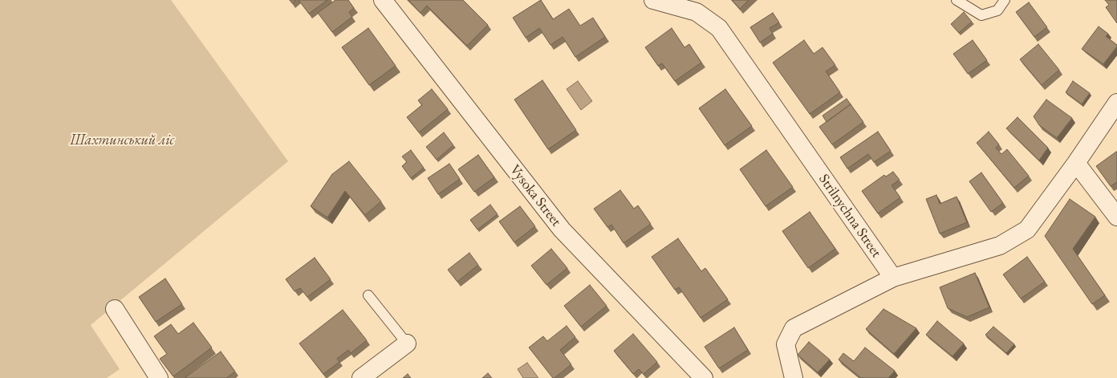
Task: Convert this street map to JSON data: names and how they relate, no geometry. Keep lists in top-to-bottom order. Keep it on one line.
{"streets":{"street":["Vysoka Street","Strilnychna Street"]},"parks":["Шахтинський ліс"]}
